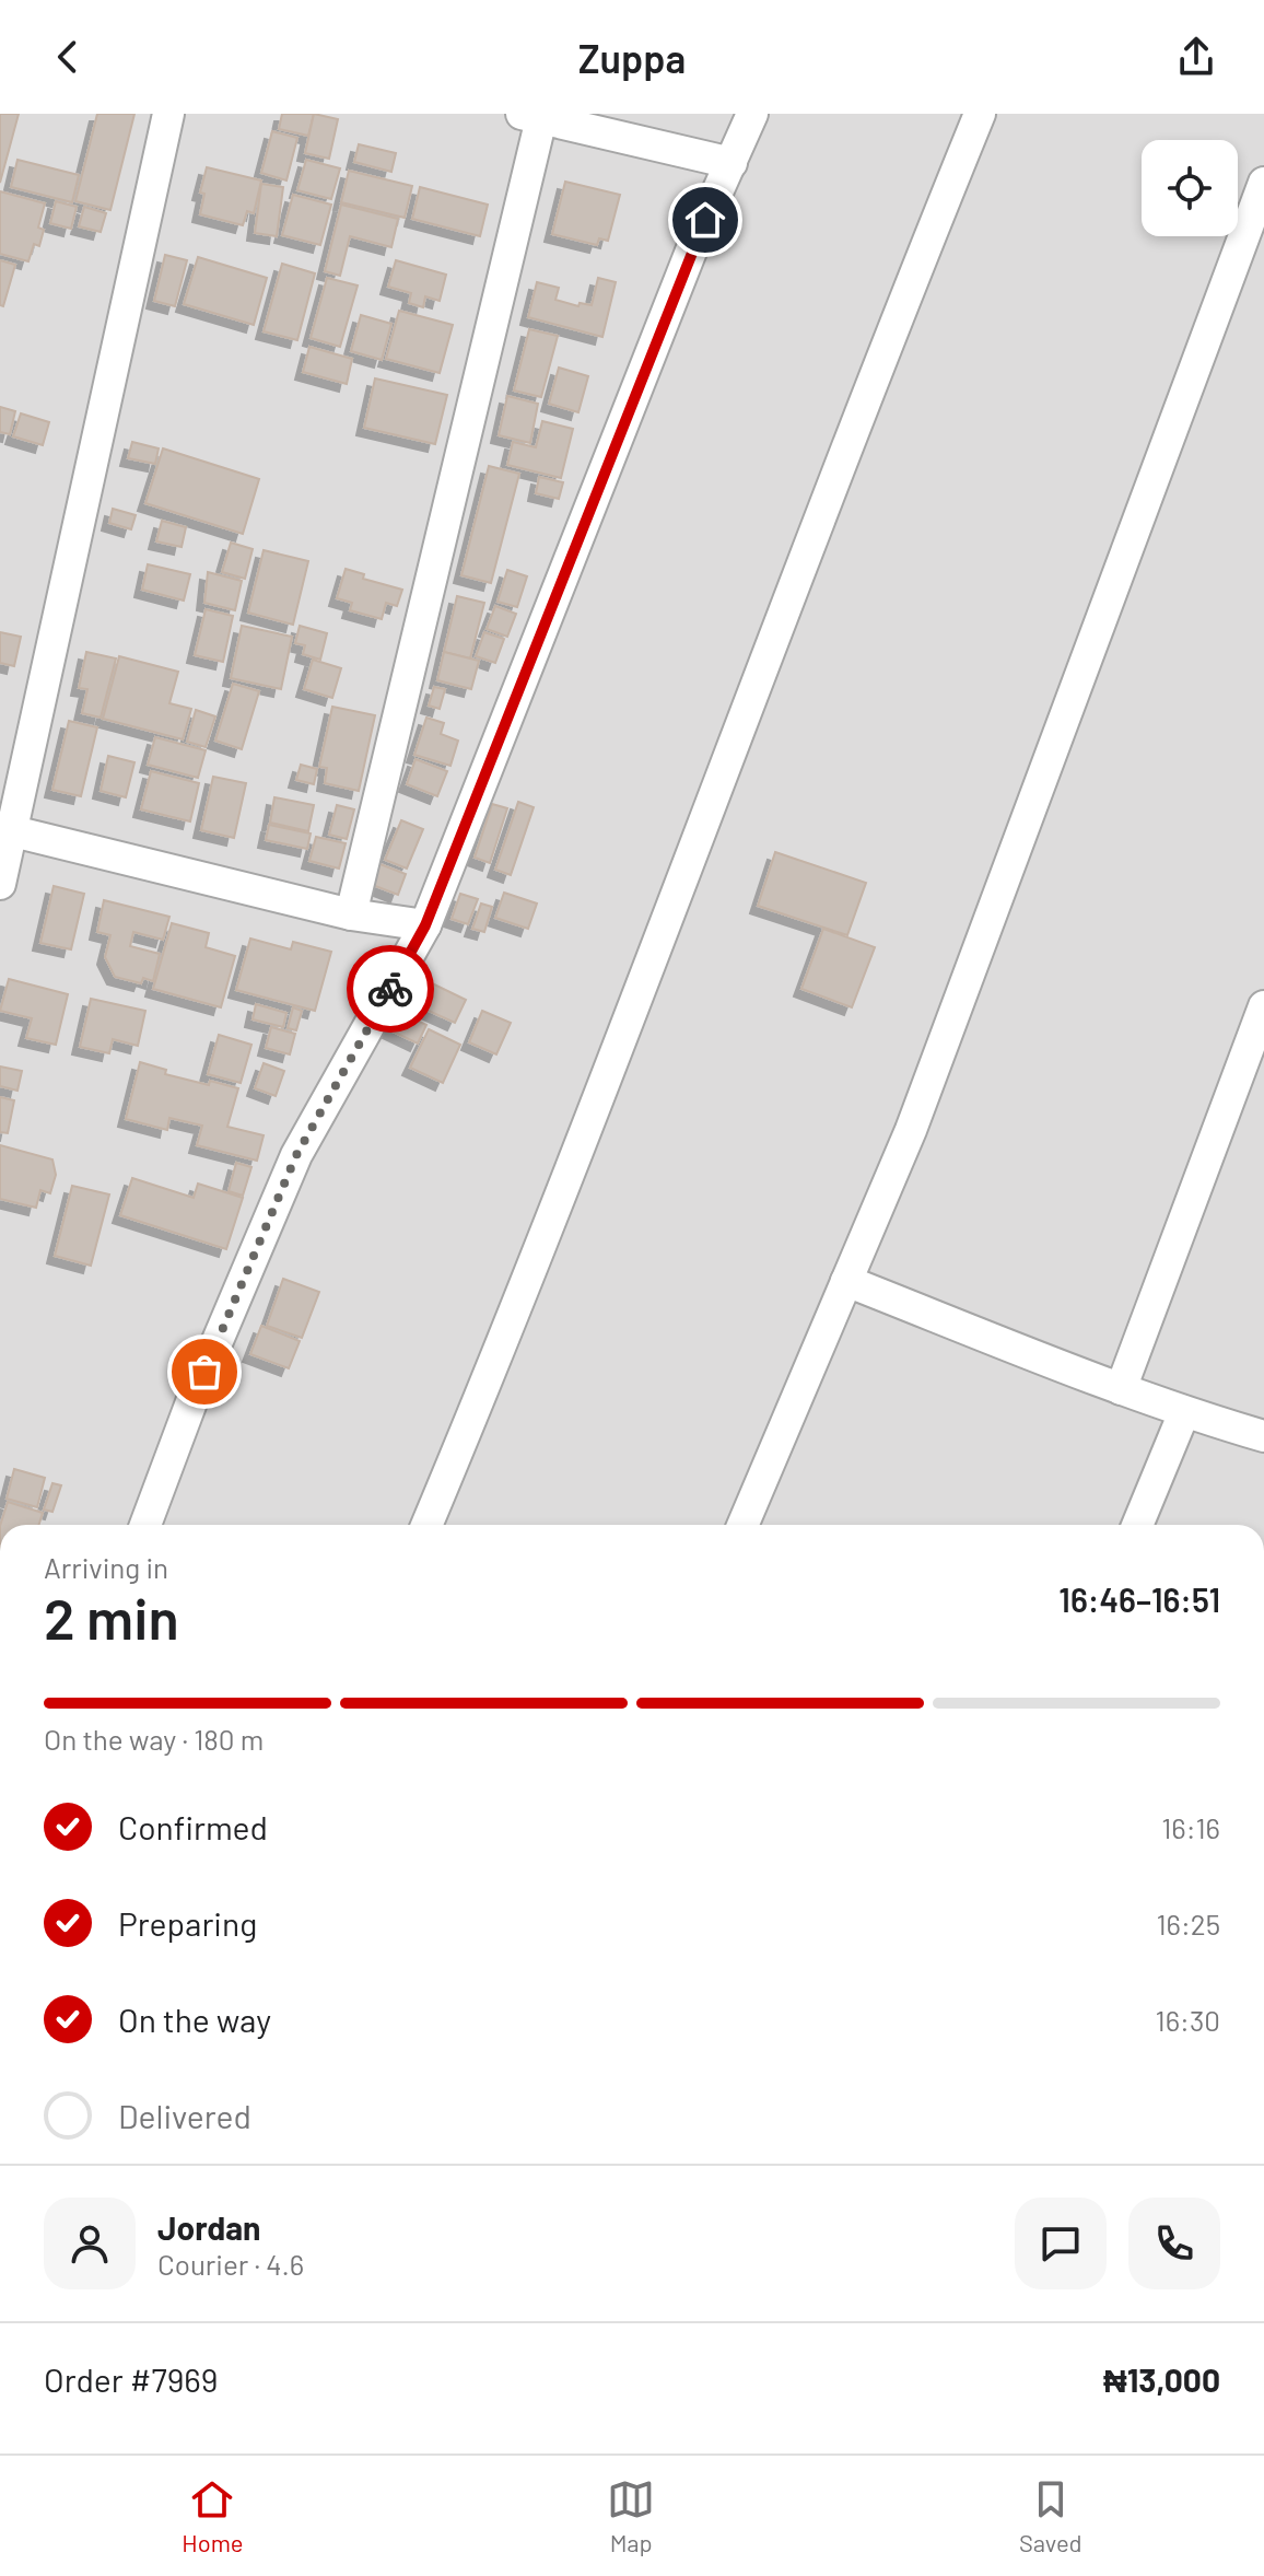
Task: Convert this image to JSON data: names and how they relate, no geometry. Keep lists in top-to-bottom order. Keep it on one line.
{"page":{"header":"Zuppa","heading":["2 min","Arriving in","16:46–16:51"],"panel":["Jordan","Courier · 4.6","Order #7969","₦13,000"],"bar":"On the way · 180 m","list":[["Confirmed","16:16"],["Preparing","16:25"],["On the way","16:30"],"Delivered"],"tabs":["Home","Map","Saved"]}}
